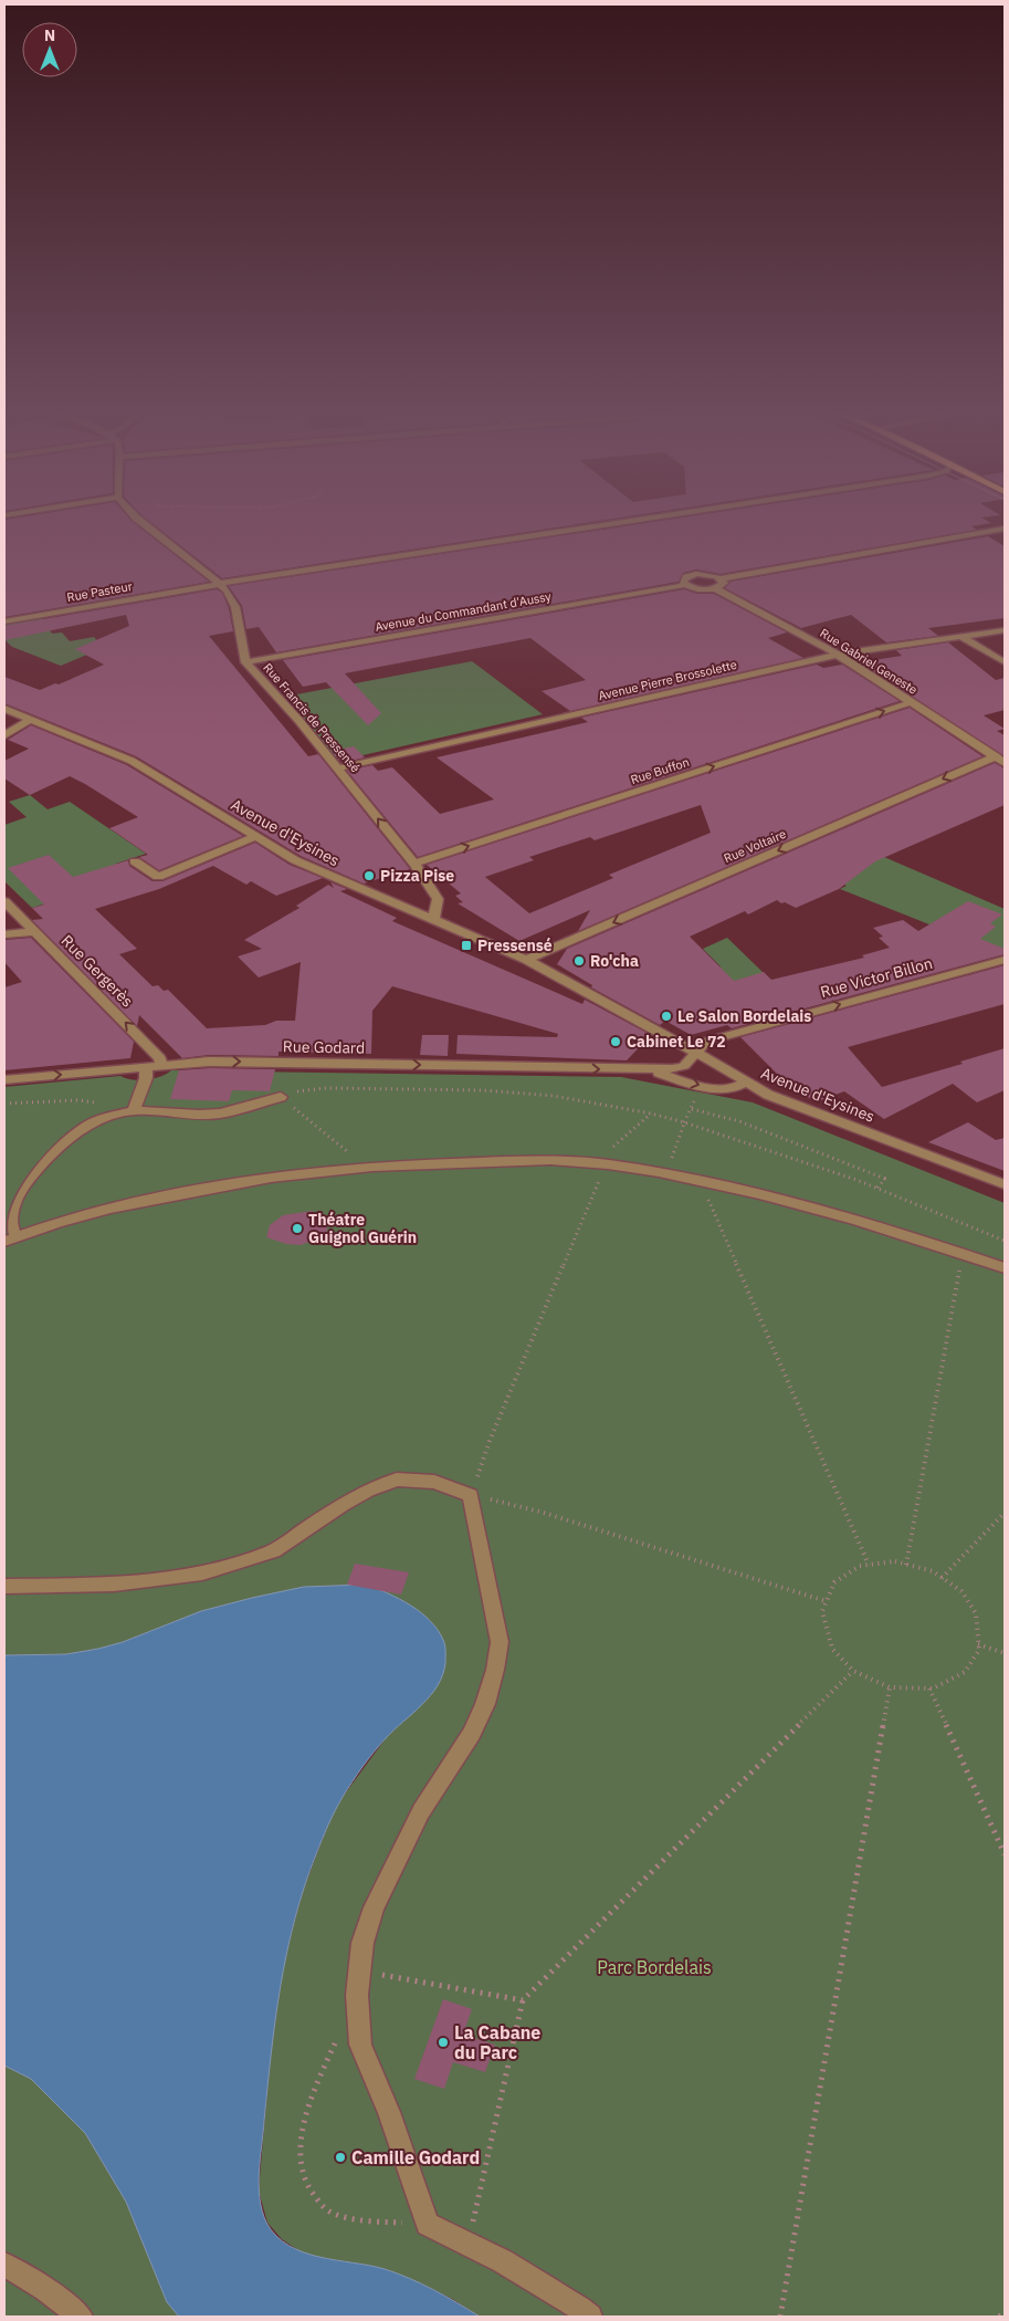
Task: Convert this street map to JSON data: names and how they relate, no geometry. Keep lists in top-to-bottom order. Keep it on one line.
{"streets":{"street":["Rue Pasteur","Avenue du Commandant d'Aussy","Rue Gabriel Geneste","Avenue Pierre Brossolette","Rue Francis de Pressensé","Rue Buffon","Avenue d'Eysines","Rue Voltaire","Rue Gergerès","Rue Victor Billon","Rue Godard"]},"crossings":[["Rue Pasteur","Rue Francis de Pressensé"],["Avenue du Commandant d'Aussy","Rue Francis de Pressensé"],["Rue Gabriel Geneste","Avenue Pierre Brossolette"],["Rue Gabriel Geneste","Rue Buffon"],["Rue Gabriel Geneste","Rue Voltaire"],["Avenue Pierre Brossolette","Rue Francis de Pressensé"],["Rue Francis de Pressensé","Rue Buffon"],["Rue Francis de Pressensé","Avenue d'Eysines"],["Avenue d'Eysines","Rue Voltaire"],["Avenue d'Eysines","Rue Victor Billon"],["Rue Gergerès","Rue Godard"],["Rue Victor Billon","Rue Godard"]],"one_way":["Rue Buffon","Rue Voltaire","Rue Gergerès","Rue Victor Billon"],"parks":["Parc Bordelais"],"places":{"other":["Pizza Pise","Ro'cha","Le Salon Bordelais","Cabinet Le 72","Théatre Guignol Guérin","La Cabane du Parc","Camille Godard"],"transit":["Pressensé"]},"north":"top"}
